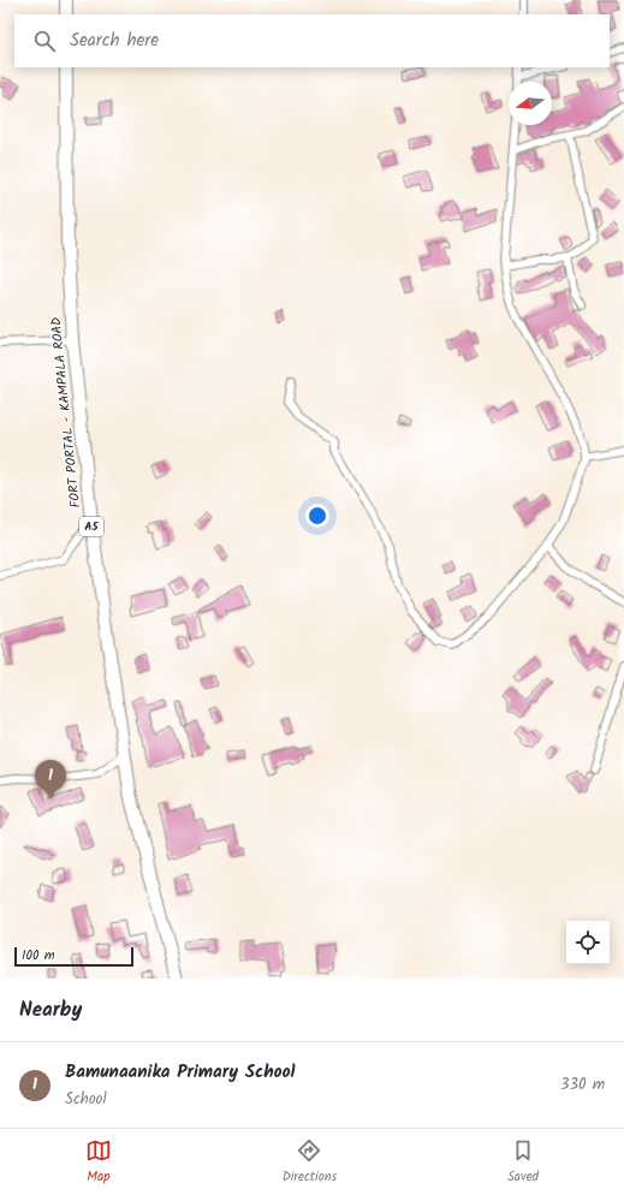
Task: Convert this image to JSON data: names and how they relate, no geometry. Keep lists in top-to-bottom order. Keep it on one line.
{"streets":{"main road":["FORT PORTAL - KAMPALA ROAD","A5"]},"scale_bar":"100 m","north":"left","page":{"search":"Search here","pins":"1","scale":"100 m","heading":"Nearby","list":[{"mark":"1","name":"Bamunaanika Primary School","note":"School","value":"330 m"}],"nav":["Map","Directions","Saved"]}}
